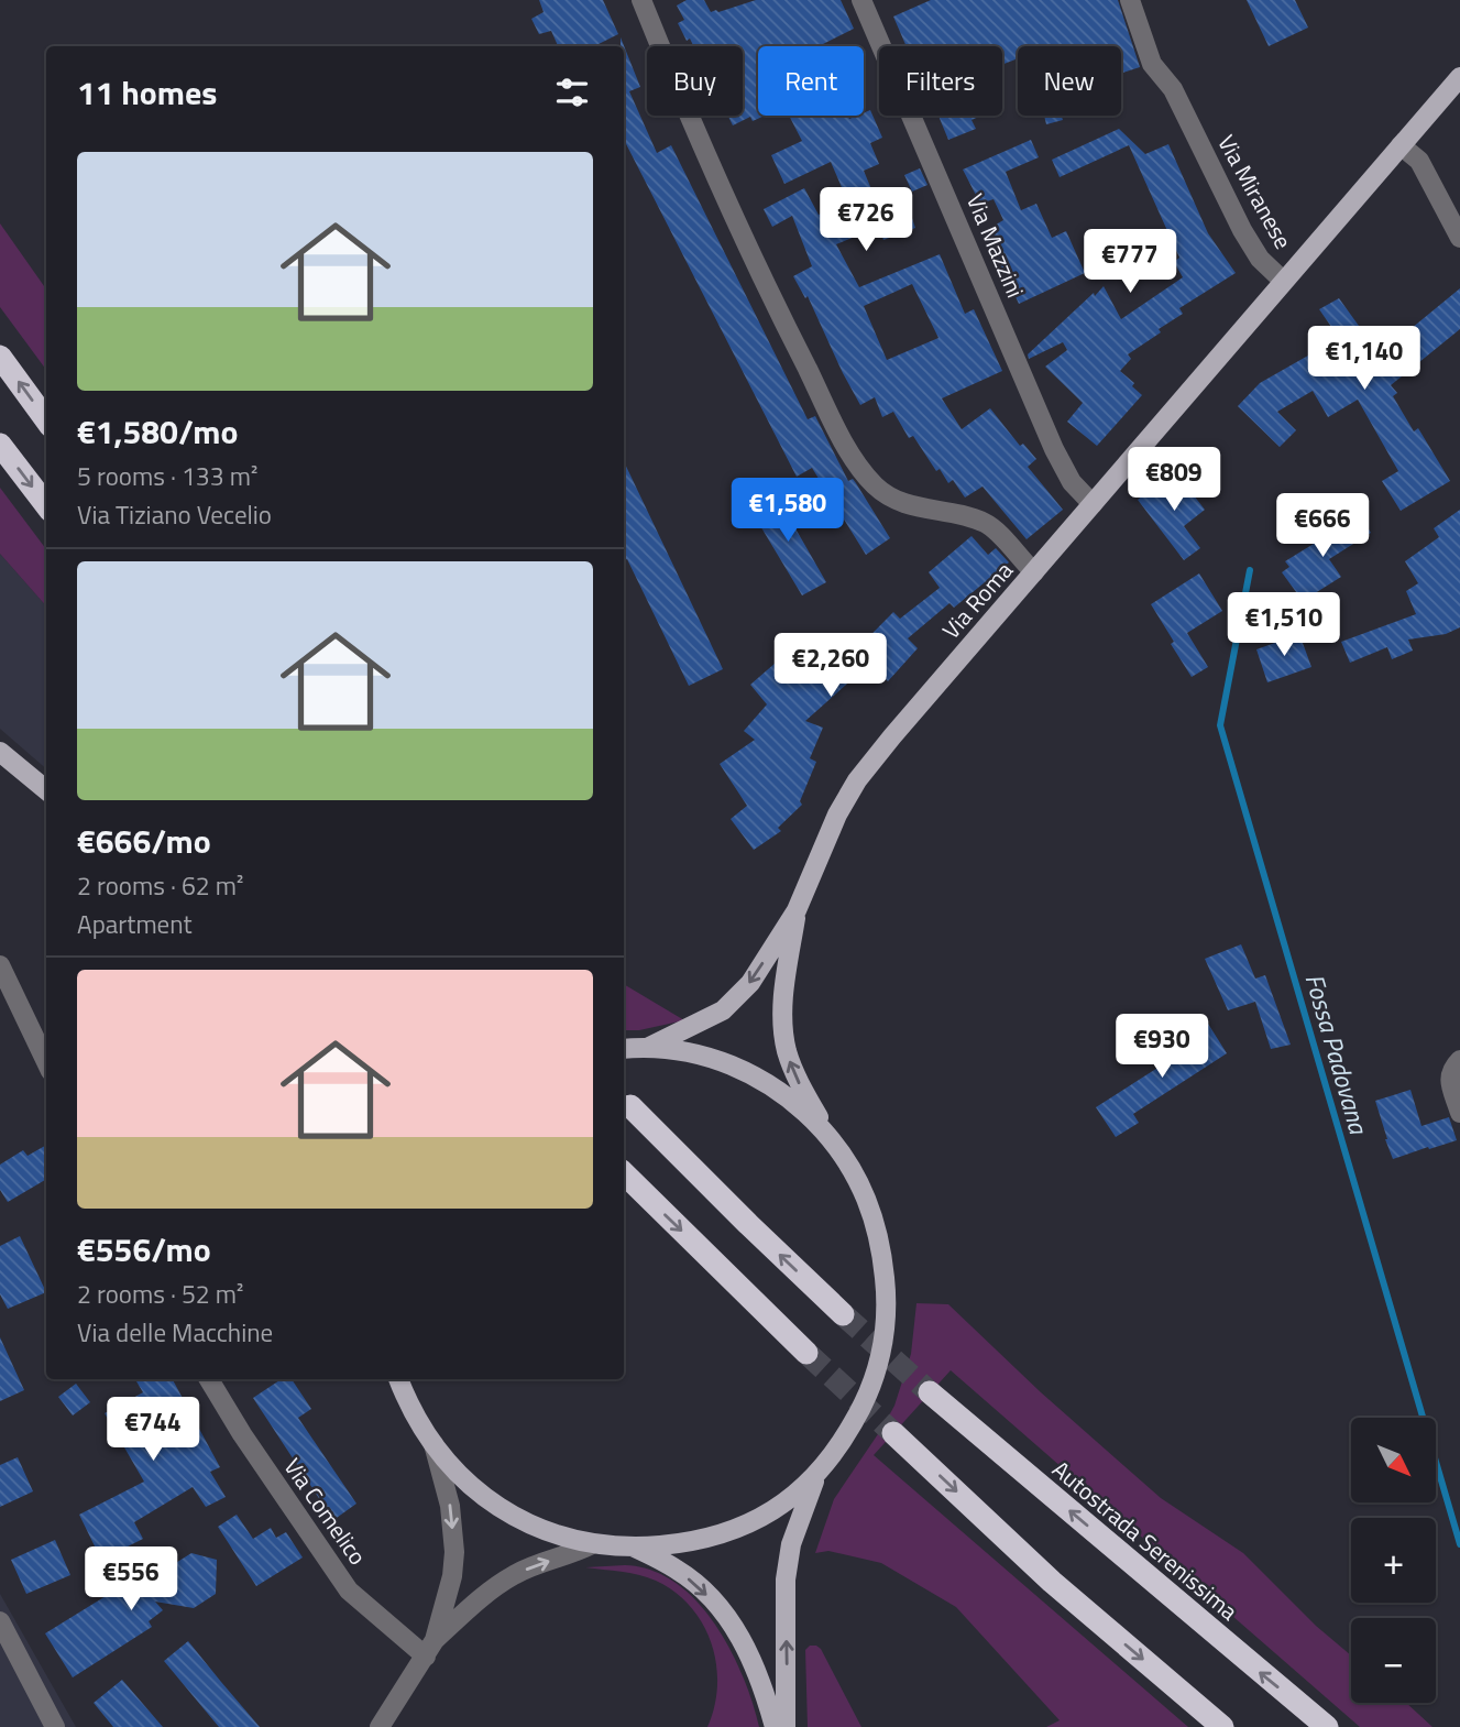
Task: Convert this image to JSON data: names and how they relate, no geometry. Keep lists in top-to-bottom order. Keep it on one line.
{"streets":{"highway":["Autostrada Serenissima"],"main road":["Via Miranese","Via Roma"],"street":["Via Mazzini","Via Comelico"]},"crossings":[["Via Miranese","Via Roma"],["Via Mazzini","Via Roma"]],"water":["Fossa Padovana"],"north":"bottom right","page":{"chip":["Buy","Rent","Filters","New"],"heading":"11 homes","list":[{"name":"€1,580/mo","note":"5 rooms · 133 m² · Via Tiziano Vecelio"},{"name":"€666/mo","note":"2 rooms · 62 m² · Apartment"},{"name":"€556/mo","note":"2 rooms · 52 m² · Via delle Macchine"}],"price":["€726","€777","€1,140","€809","€1,580","€666","€1,510","€2,260","€930","€744","€556"],"map_buttons":["+","−"]}}
